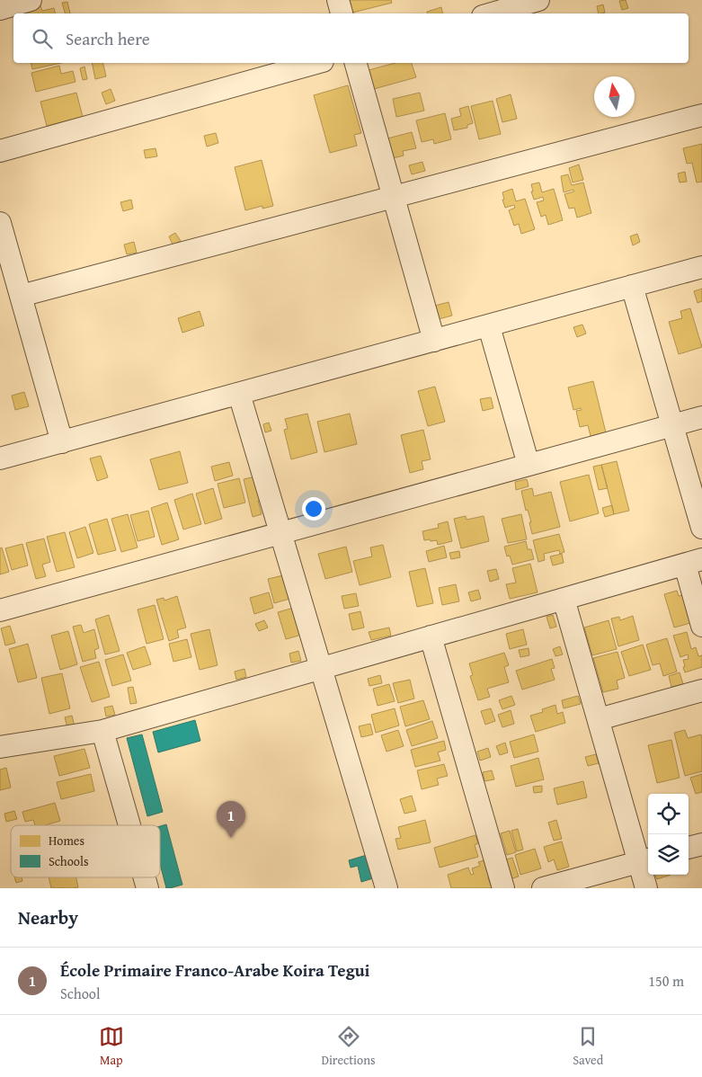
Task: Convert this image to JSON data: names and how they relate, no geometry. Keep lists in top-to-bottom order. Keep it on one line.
{"legend":["Homes","Schools"],"north":"top","page":{"search":"Search here","pins":"1","heading":"Nearby","list":[{"mark":"1","name":"École Primaire Franco-Arabe Koira Tegui","note":"School","value":"150 m"}],"nav":["Map","Directions","Saved"]}}
